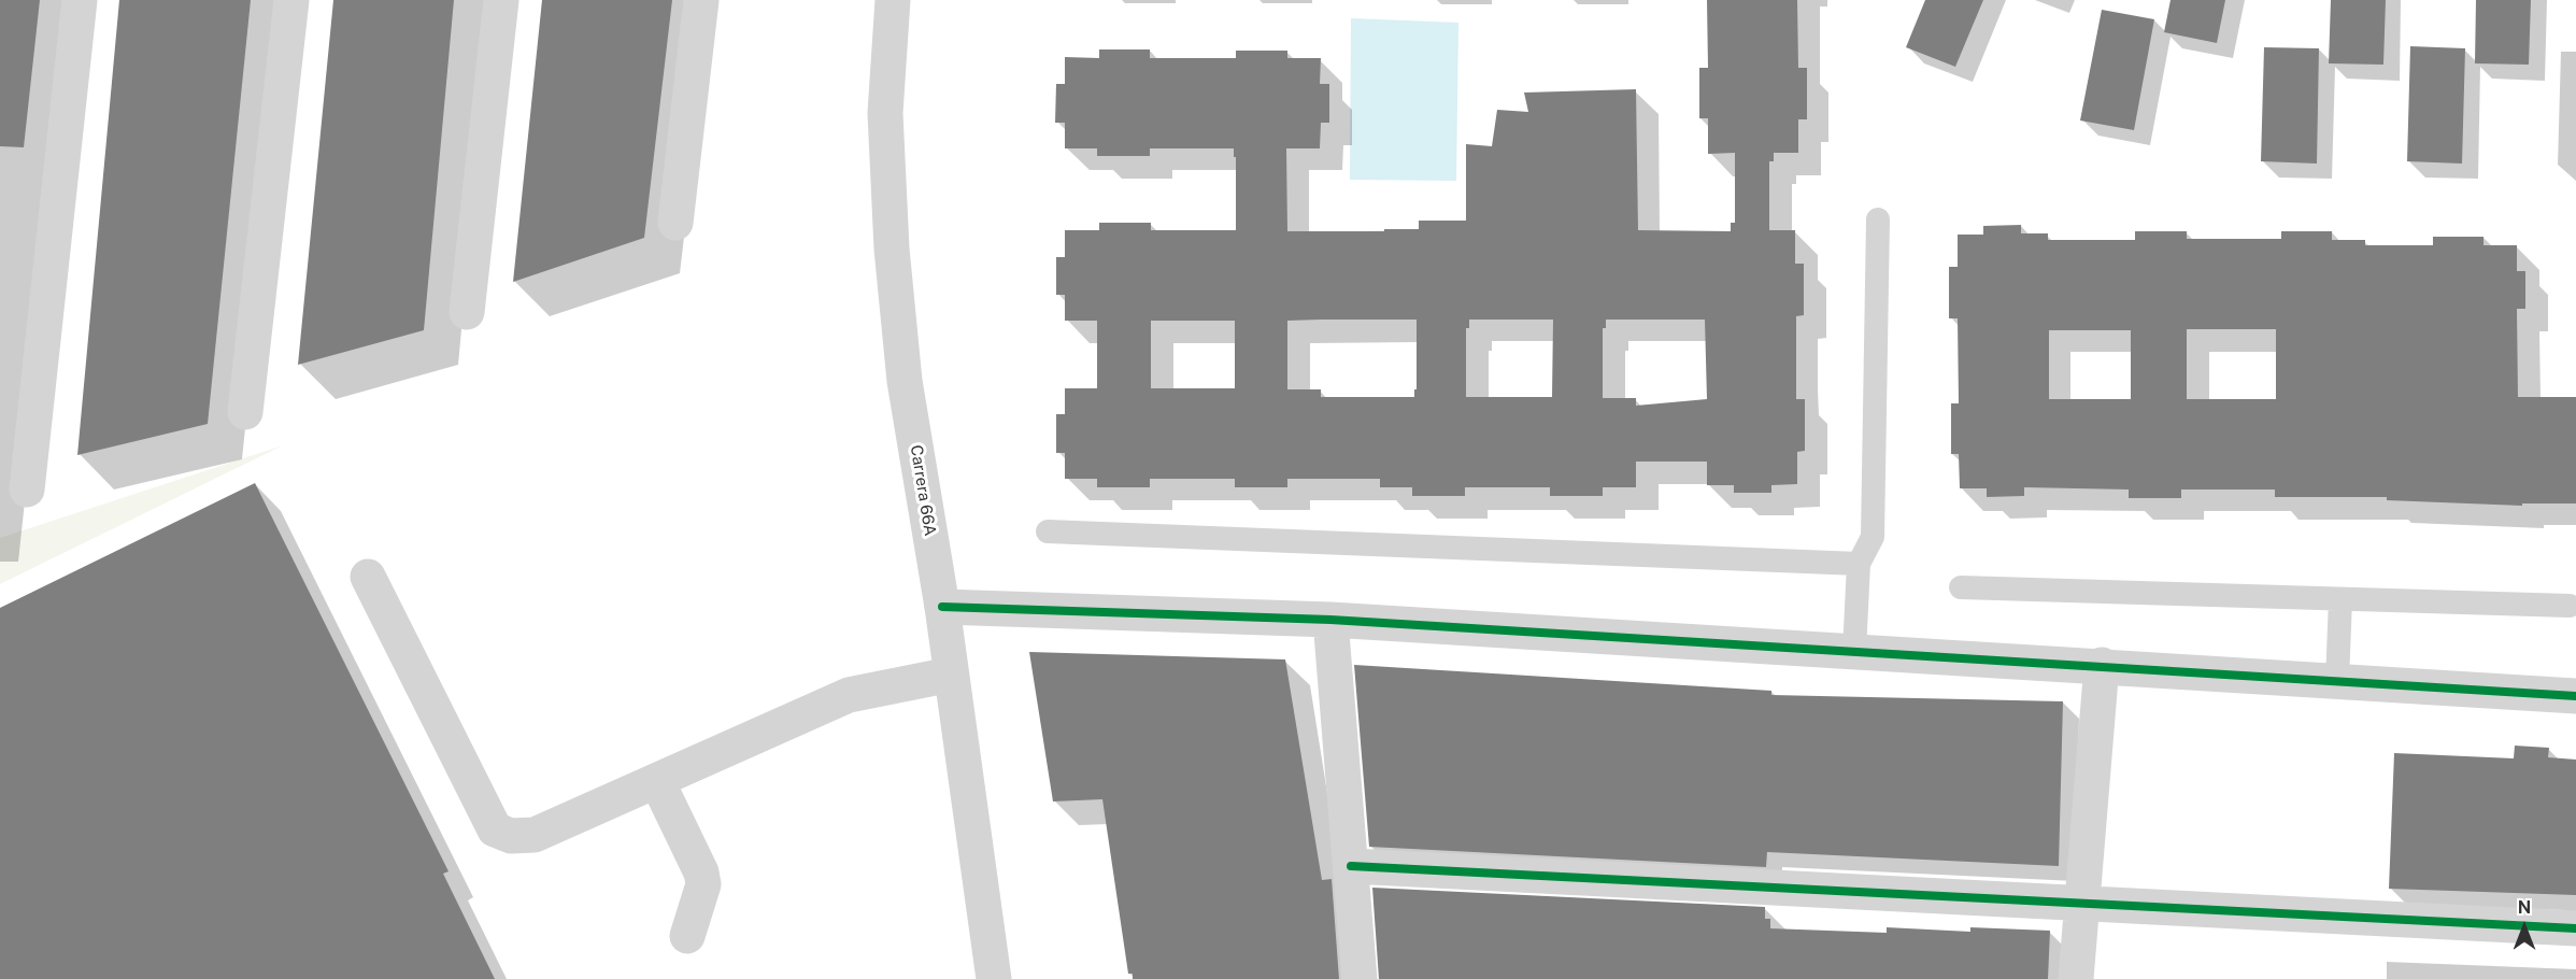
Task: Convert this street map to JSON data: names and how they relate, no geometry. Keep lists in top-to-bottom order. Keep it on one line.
{"streets":{"street":["Carrera 66A"]},"north":"top"}
